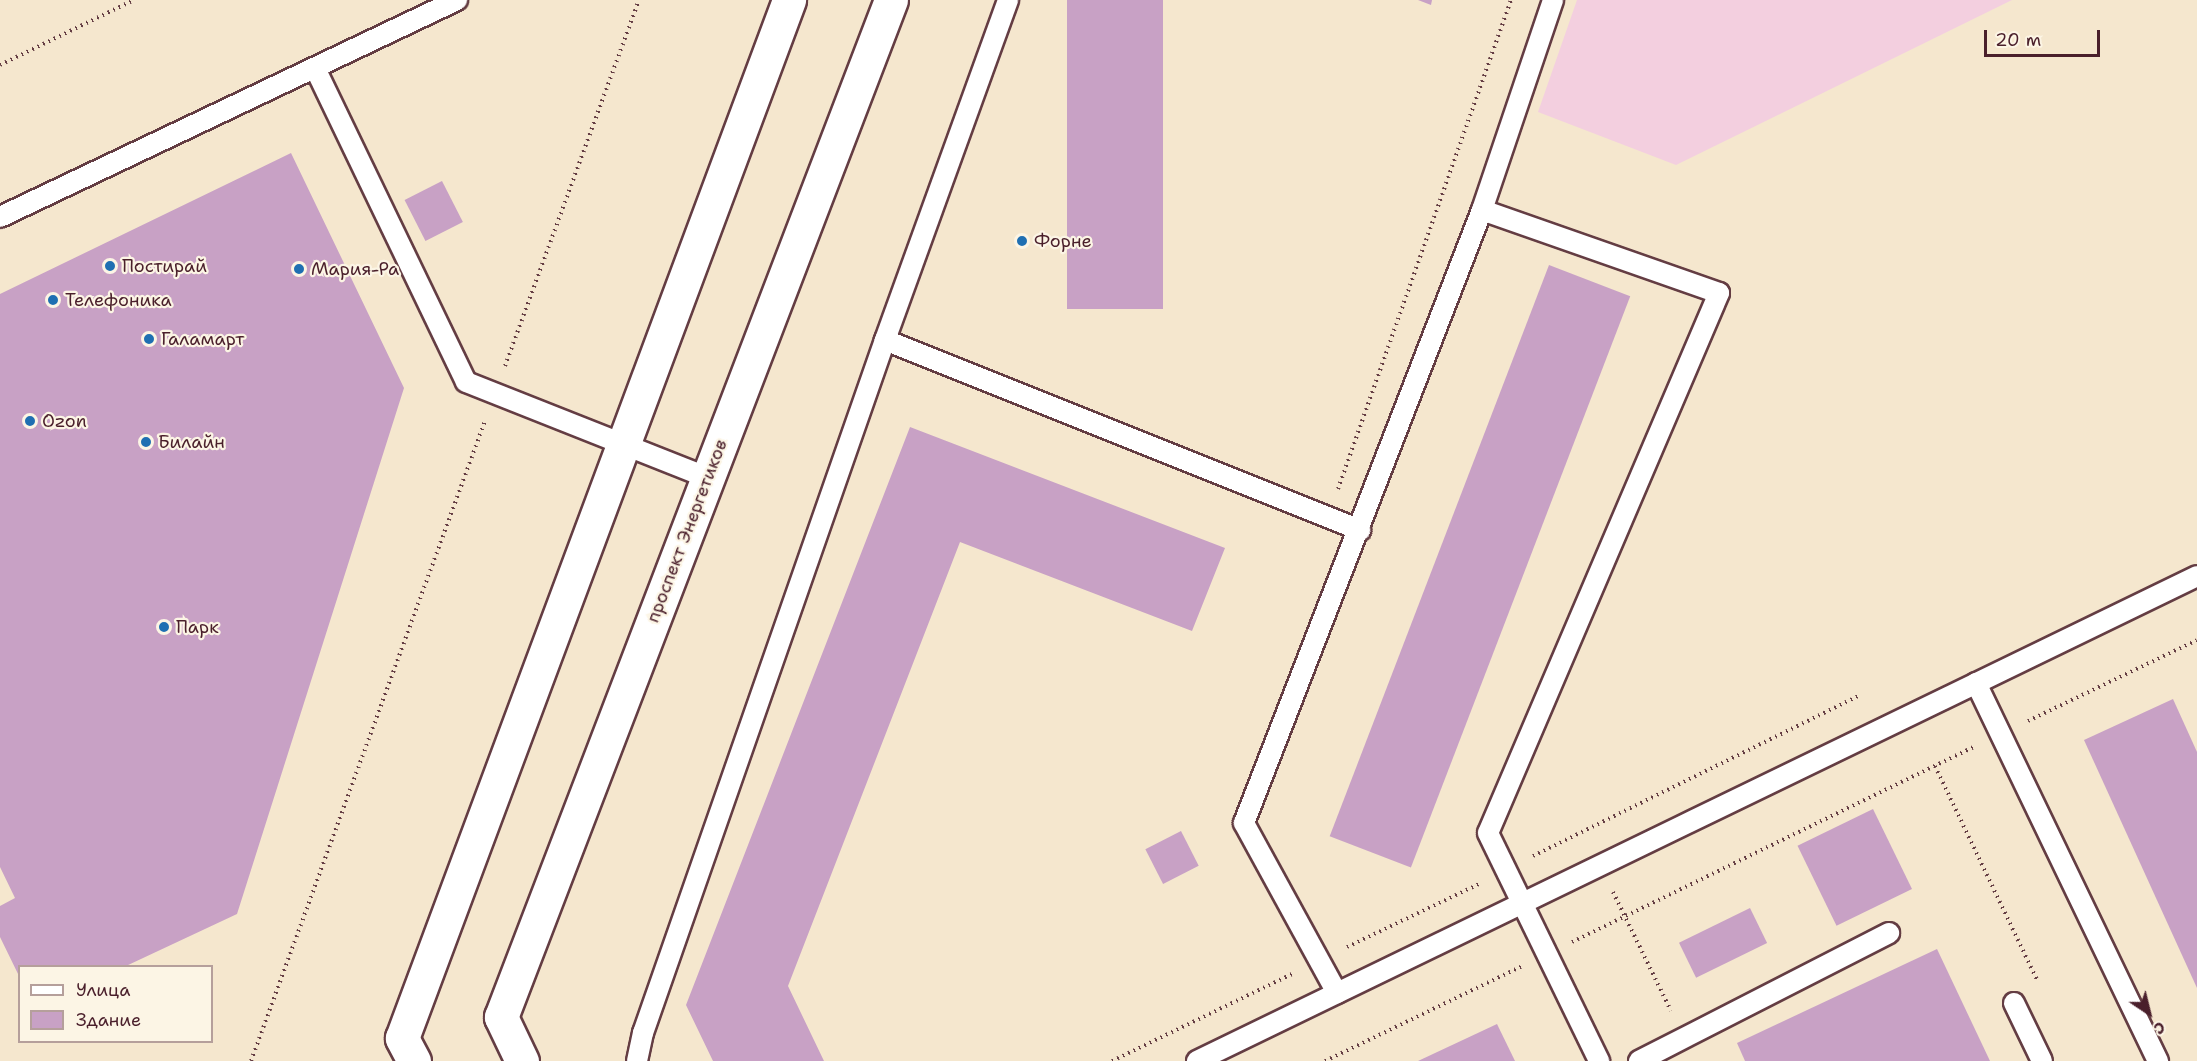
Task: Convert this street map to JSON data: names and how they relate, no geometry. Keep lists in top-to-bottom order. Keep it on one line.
{"streets":{"street":["проспект Энергетиков"]},"places":["Форне","Постирай","Мария-Ра","Телефоника","Галамарт","Ozon","Билайн","Парк"],"legend":["Улица","Здание"],"scale_bar":"20 m","north":"bottom right"}
